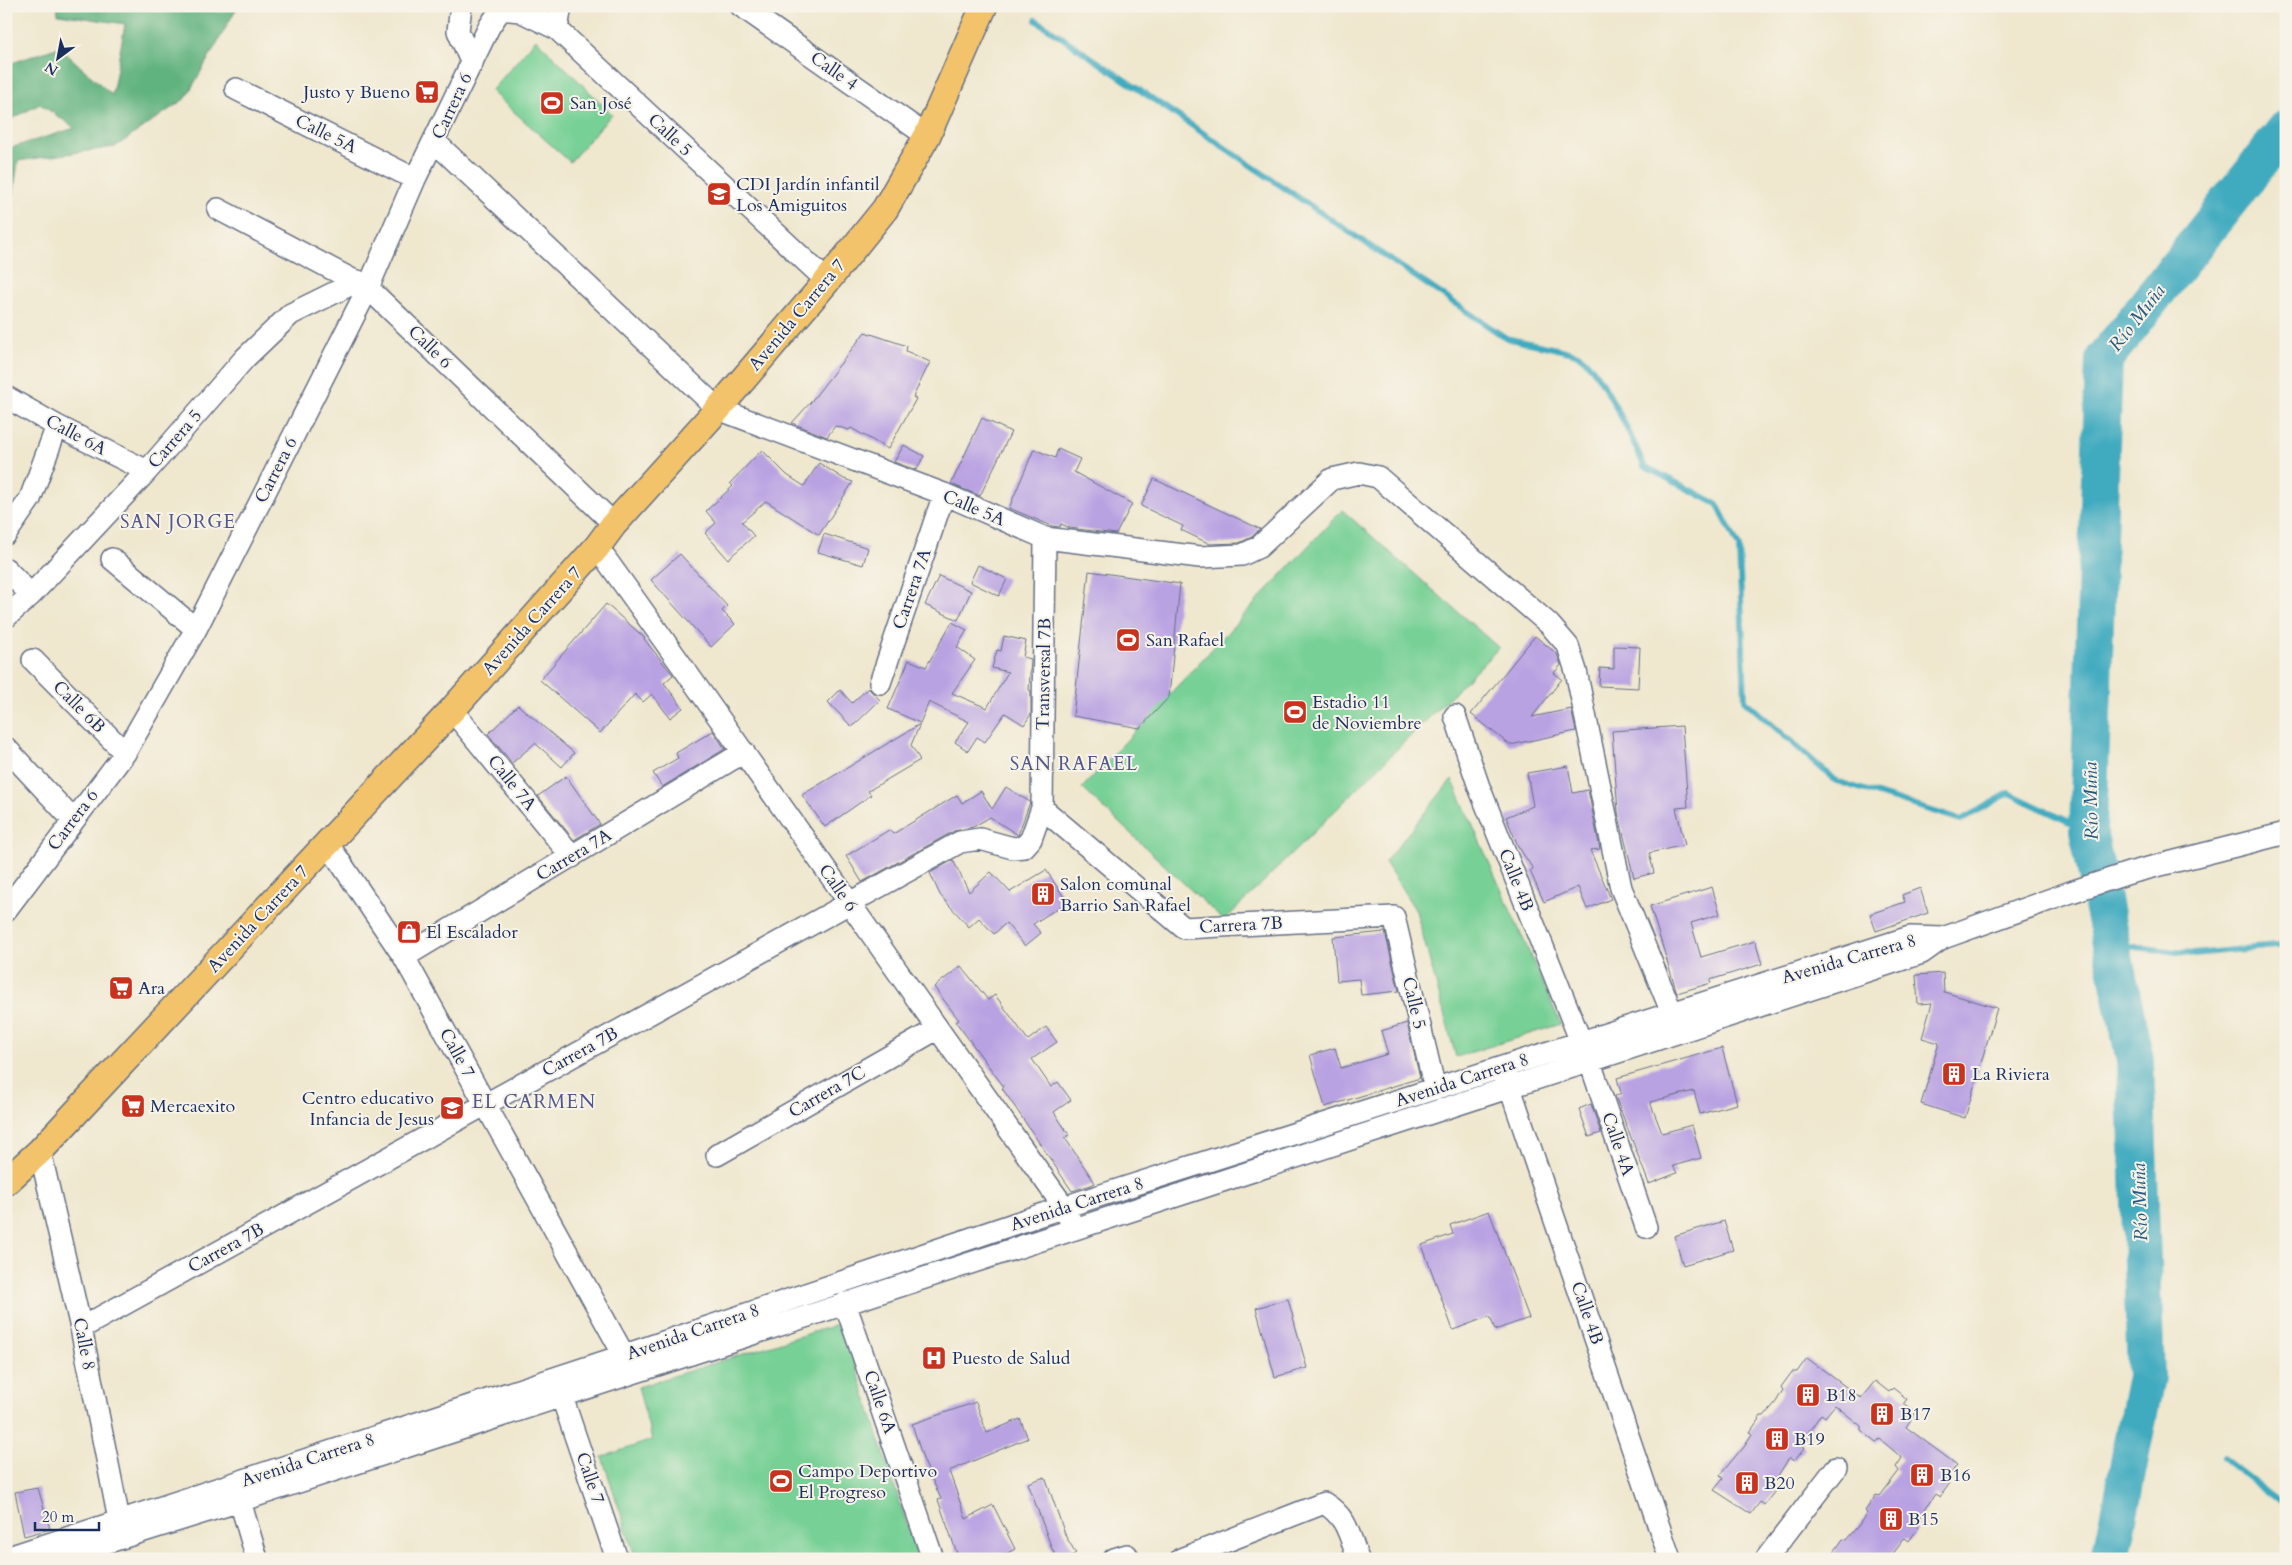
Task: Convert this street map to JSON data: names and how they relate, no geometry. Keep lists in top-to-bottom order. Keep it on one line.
{"streets":{"main road":["Avenida Carrera 7"],"street":["Calle 4","Carrera 6","Calle 5A","Calle 5","Calle 6","Calle 6A","Carrera 5","Carrera 7A","Transversal 7B","Calle 6B","Calle 7A","Calle 4B","Carrera 7B","Avenida Carrera 8","Calle 7","Carrera 7C","Calle 4A","Calle 8"]},"crossings":[["Calle 4","Avenida Carrera 7"],["Carrera 6","Calle 5A"],["Carrera 6","Calle 5"],["Carrera 6","Calle 6"],["Carrera 6","Carrera 5"],["Carrera 6","Calle 6B"],["Calle 5A","Avenida Carrera 7"],["Calle 5A","Carrera 7A"],["Calle 5A","Transversal 7B"],["Calle 5A","Avenida Carrera 8"],["Calle 5","Avenida Carrera 7"],["Calle 5","Carrera 7B"],["Calle 5","Avenida Carrera 8"],["Avenida Carrera 7","Calle 6"],["Avenida Carrera 7","Calle 7A"],["Avenida Carrera 7","Calle 7"],["Avenida Carrera 7","Calle 8"],["Calle 6","Carrera 5"],["Calle 6","Carrera 7A"],["Calle 6","Carrera 7B"],["Calle 6","Avenida Carrera 8"],["Calle 6","Carrera 7C"],["Calle 6A","Carrera 5"],["Calle 6A","Avenida Carrera 8"],["Carrera 7A","Calle 7A"],["Carrera 7A","Calle 7"],["Transversal 7B","Carrera 7B"],["Calle 4B","Avenida Carrera 8"],["Carrera 7B","Calle 7"],["Carrera 7B","Calle 8"],["Avenida Carrera 8","Calle 7"],["Avenida Carrera 8","Calle 4A"],["Avenida Carrera 8","Calle 8"]],"districts":["SAN JORGE","SAN RAFAEL","EL CARMEN"],"water":["Río Muña"],"places":{"supermarket":["Justo y Bueno","Ara","Mercaexito"],"sports":["San José","San Rafael","Estadio 11 de Noviembre","Campo Deportivo El Progreso"],"school or university":["CDI Jardín infantil Los Amiguitos","Centro educativo Infancia de Jesus"],"building":["Salon comunal Barrio San Rafael","La Riviera","B18","B17","B19","B16","B20","B15"],"shop":["El Escalador"],"hospital":["Puesto de Salud"]},"scale_bar":"20 m","north":"bottom left"}
